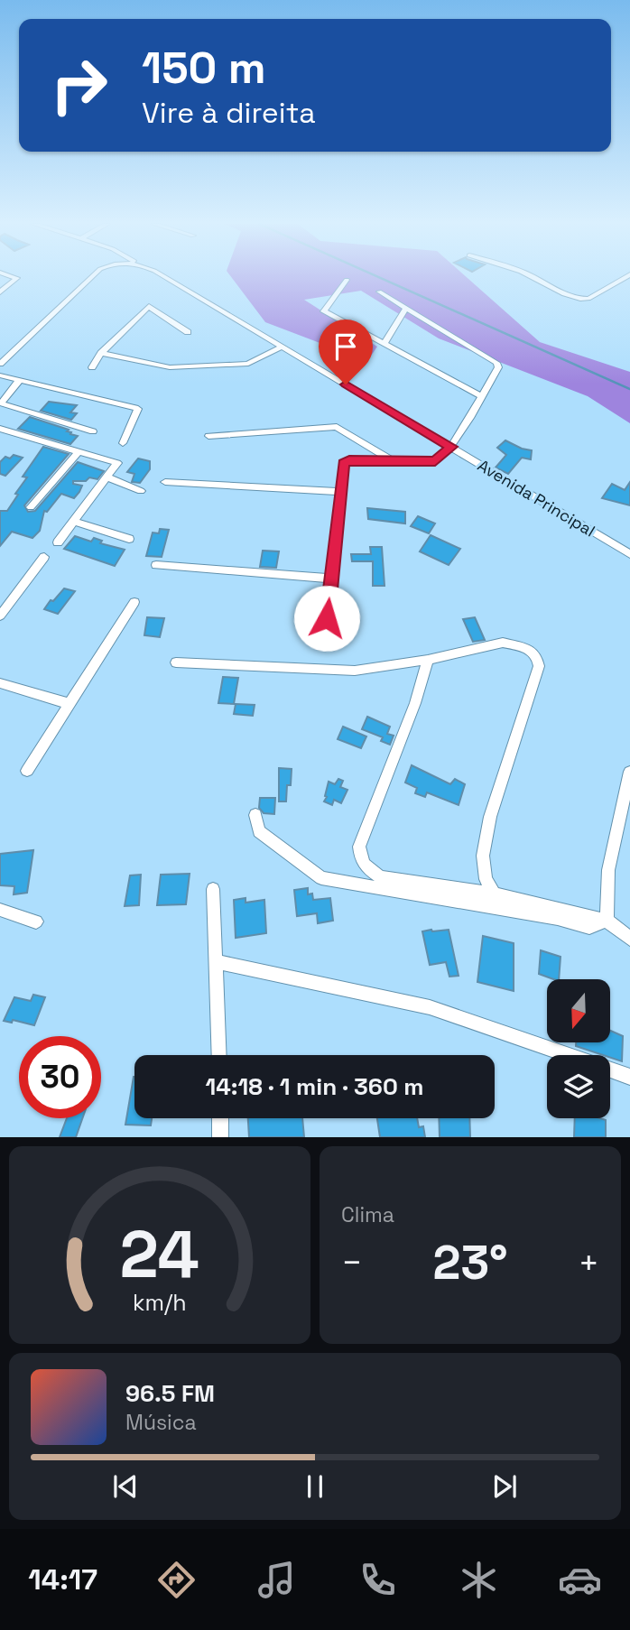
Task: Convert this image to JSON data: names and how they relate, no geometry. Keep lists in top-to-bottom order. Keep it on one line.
{"streets":{"street":["Avenida Principal"]},"north":"bottom","page":{"turn":["150 m","Vire à direita"],"limit":"30","trip":"14:18 · 1 min · 360 m","tile":"Clima","heat":["−","23°","+"],"song":["96.5 FM","Música"],"tabs":"14:17","gauge":["24","km/h"]}}
